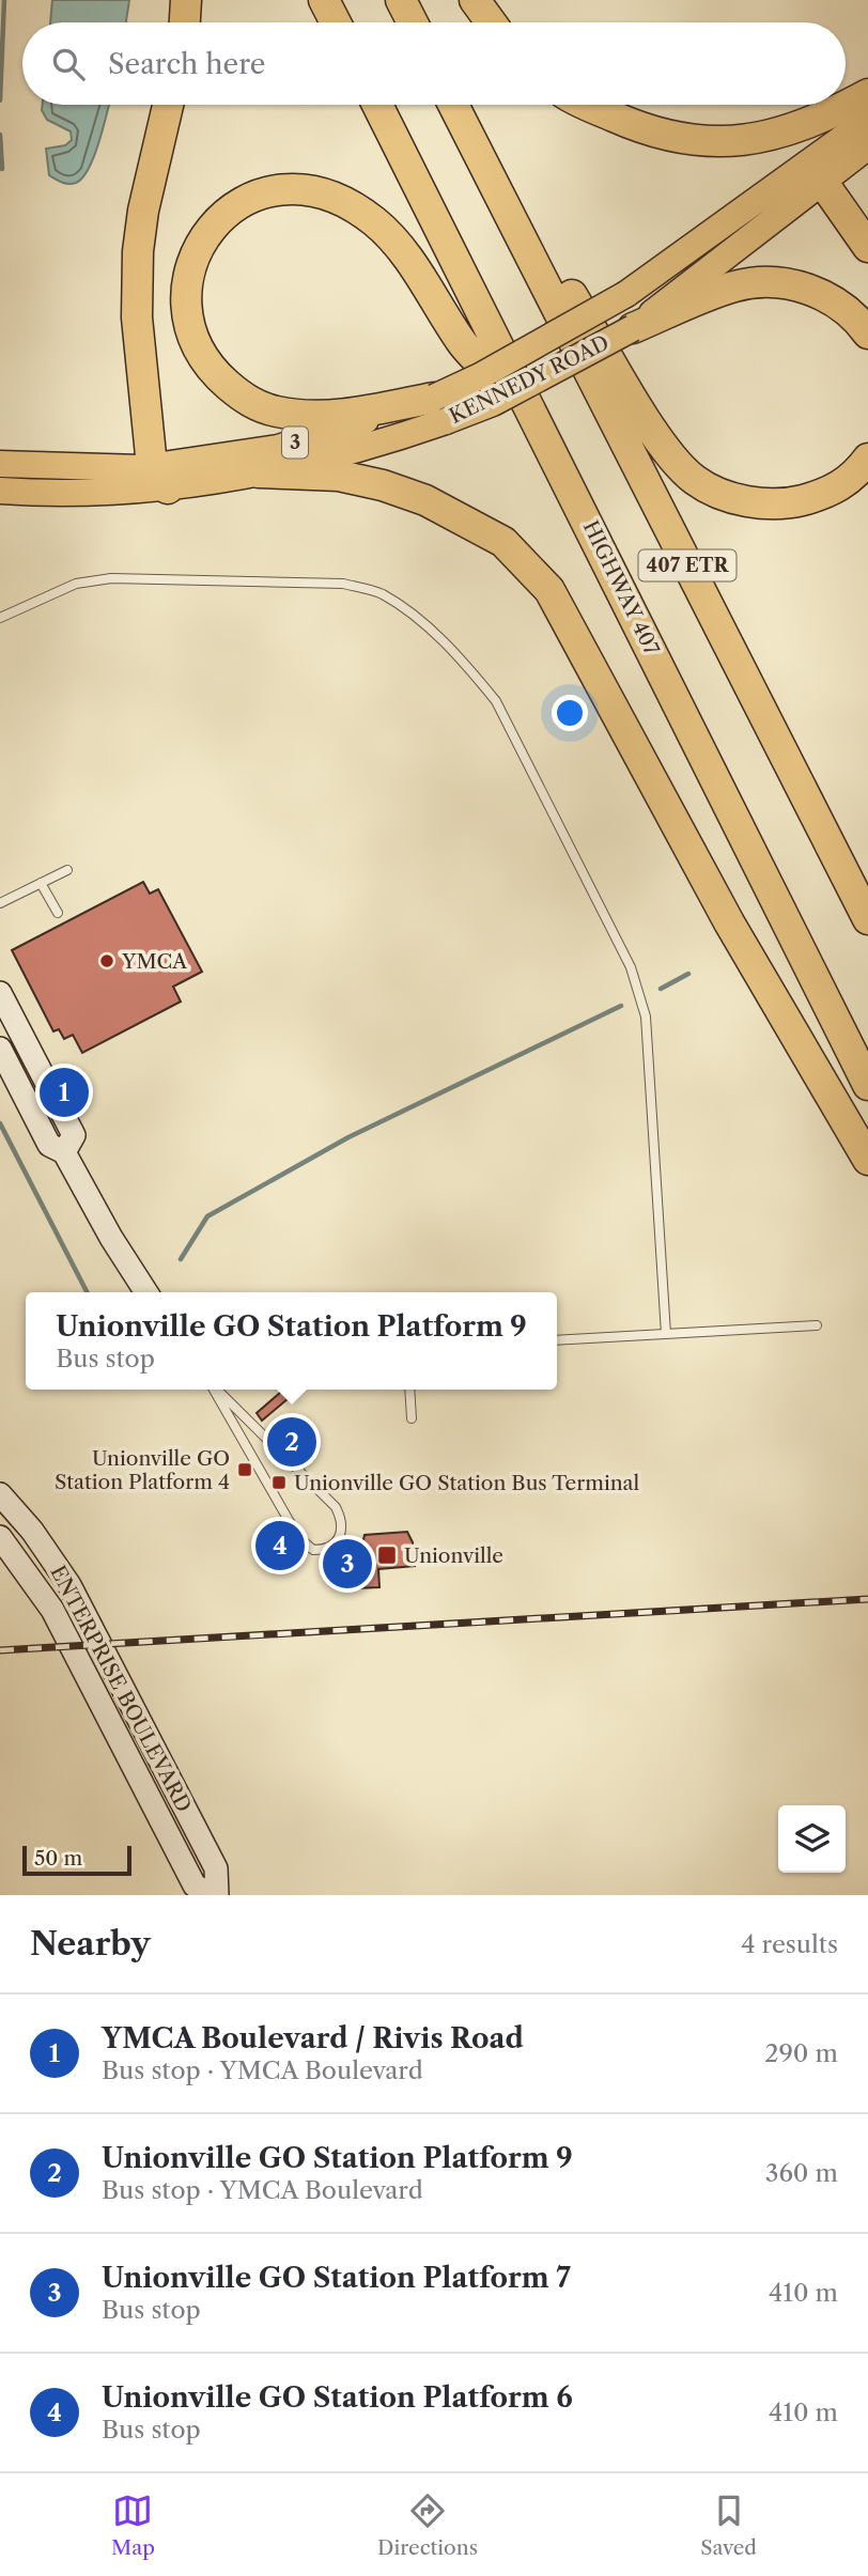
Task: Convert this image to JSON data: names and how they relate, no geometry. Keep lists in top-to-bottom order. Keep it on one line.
{"streets":{"highway":["407 ETR","HIGHWAY 407"],"main road":["KENNEDY ROAD","3","ENTERPRISE BOULEVARD"]},"places":{"other":["YMCA"],"transit":["Unionville GO Station Platform 4","Unionville GO Station Bus Terminal","Unionville"]},"scale_bar":"50 m","page":{"search":"Search here","pins":["1","2","4","3"],"popup":["Unionville GO Station Platform 9","Bus stop"],"scale":"50 m","heading":["Nearby","4 results"],"list":[{"mark":"1","name":"YMCA Boulevard / Rivis Road","note":"Bus stop · YMCA Boulevard","value":"290 m"},{"mark":"2","name":"Unionville GO Station Platform 9","note":"Bus stop · YMCA Boulevard","value":"360 m"},{"mark":"3","name":"Unionville GO Station Platform 7","note":"Bus stop","value":"410 m"},{"mark":"4","name":"Unionville GO Station Platform 6","note":"Bus stop","value":"410 m"}],"nav":["Map","Directions","Saved"]}}
